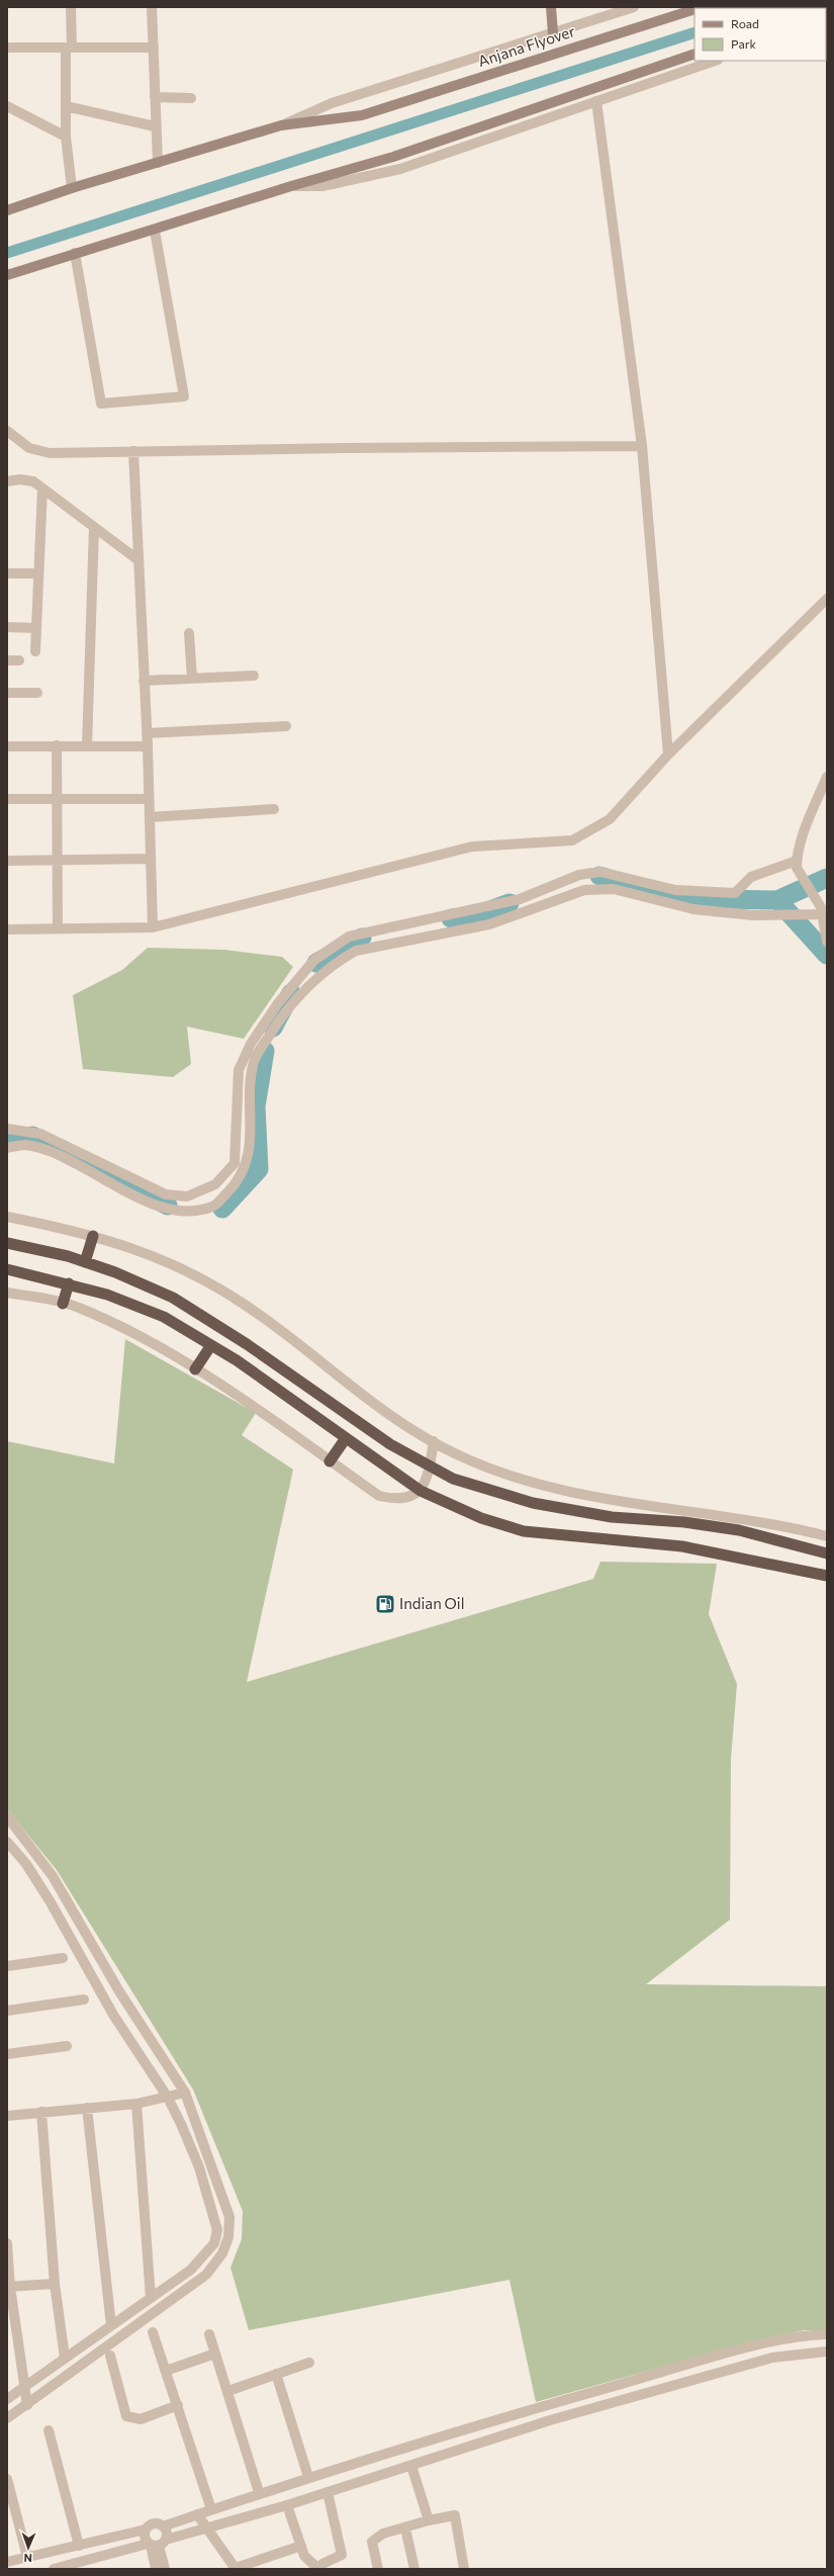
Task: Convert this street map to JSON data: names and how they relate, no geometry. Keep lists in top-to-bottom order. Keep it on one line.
{"streets":{"main road":["Anjana Flyover"]},"places":{"fuel station":["Indian Oil"]},"legend":["Road","Park"],"north":"bottom"}
